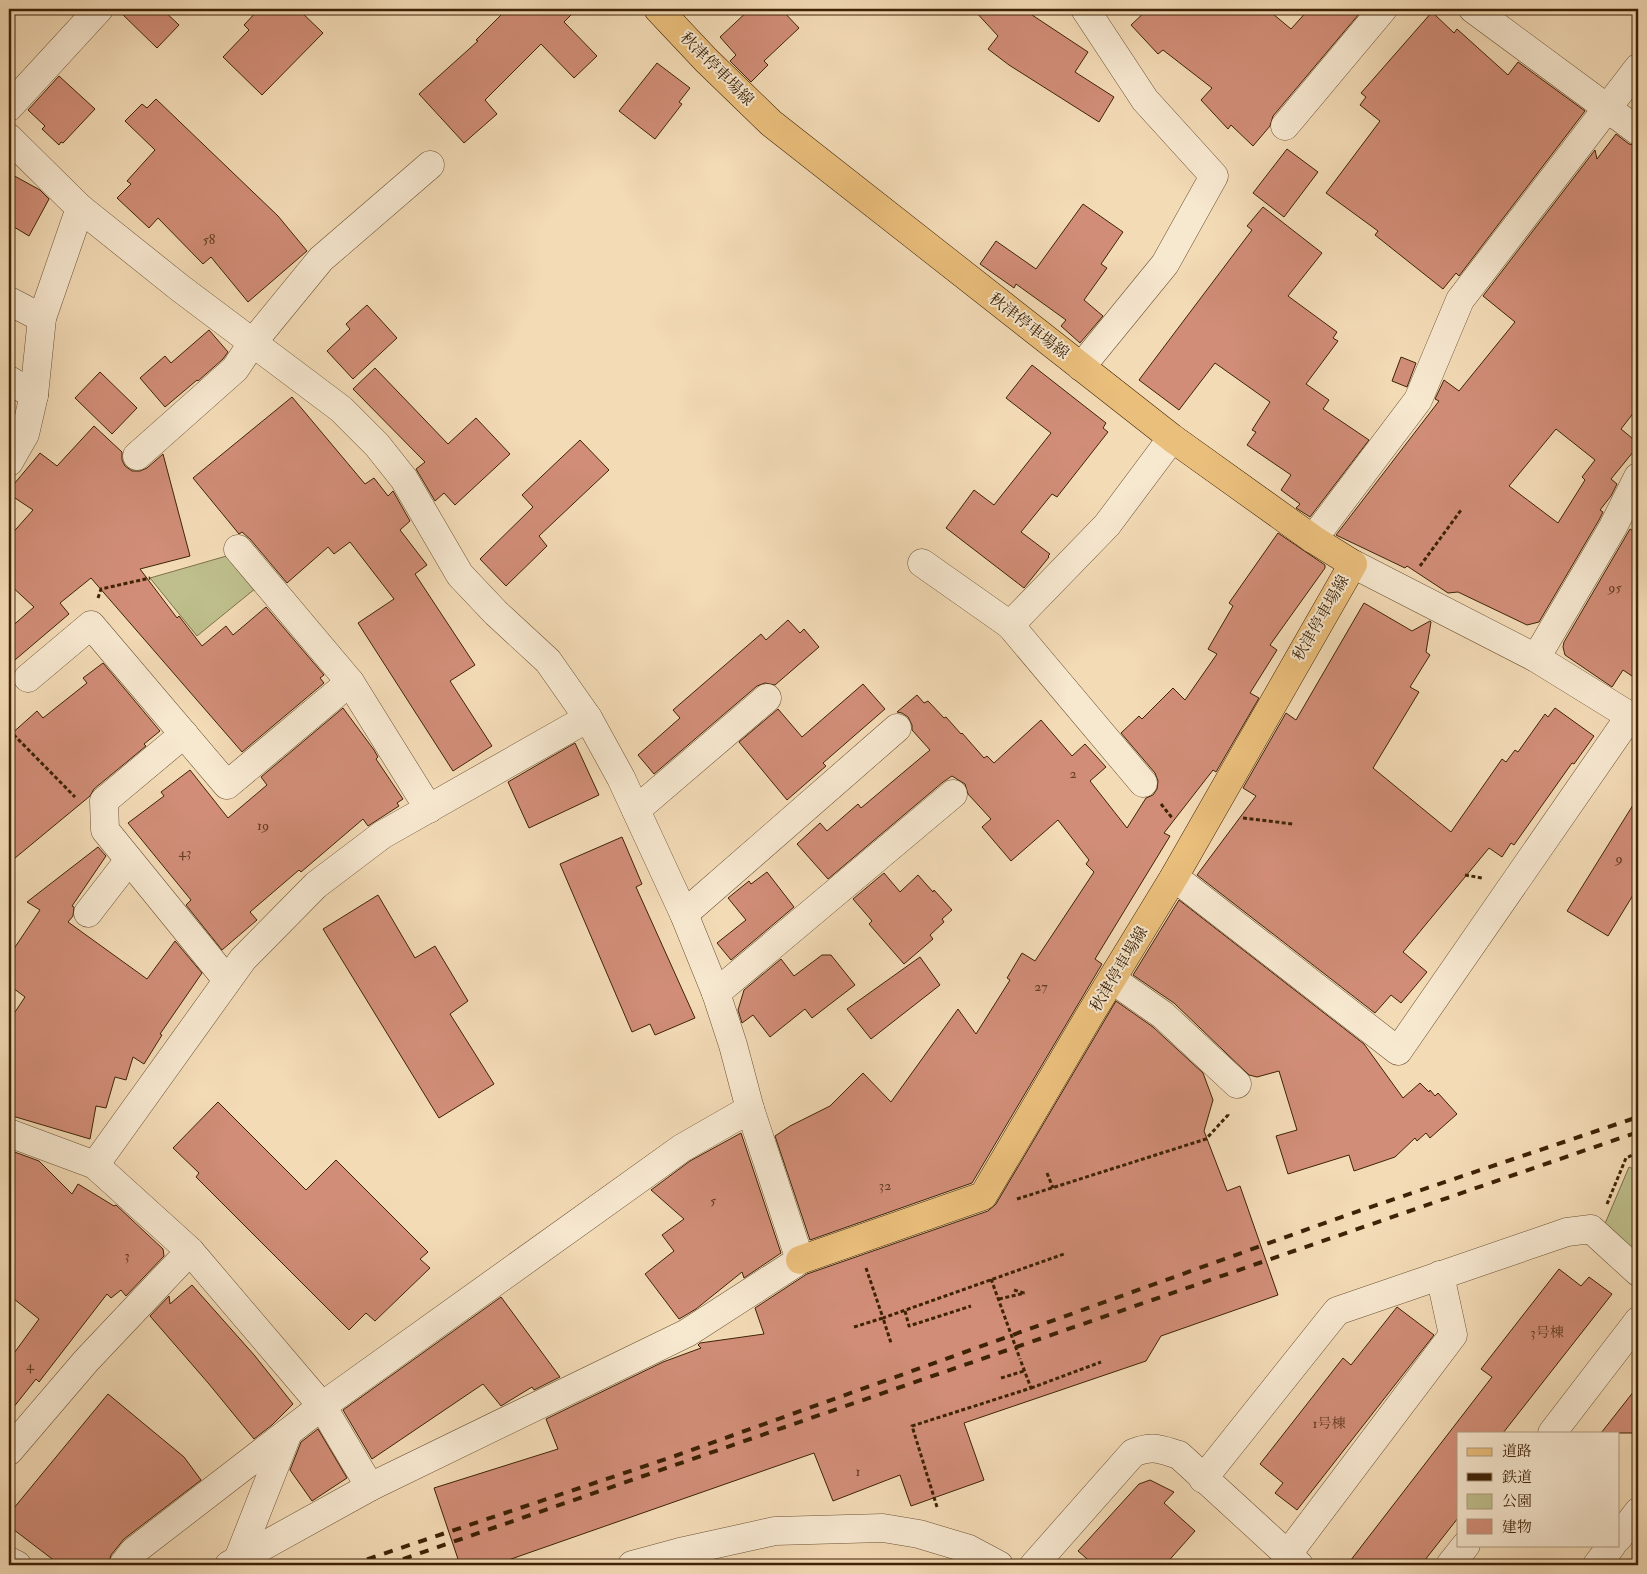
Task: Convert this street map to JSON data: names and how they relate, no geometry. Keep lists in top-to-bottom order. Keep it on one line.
{"streets":{"main road":["秋津停車場線"]},"house_numbers":["58","95","2","19","43","9","27","32","5","3","3号棟","4","1号棟","1"],"legend":["道路","鉄道","公園","建物"]}
